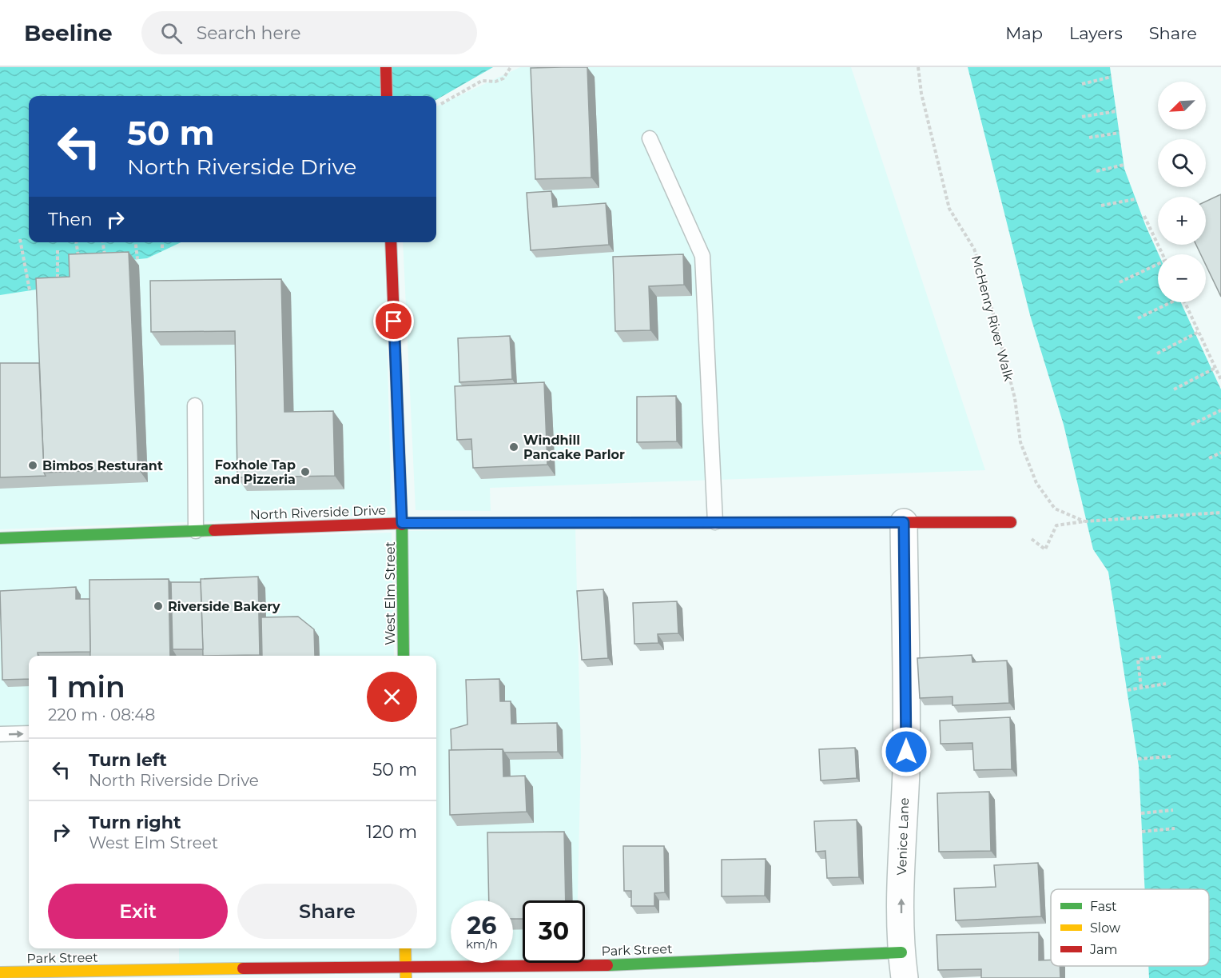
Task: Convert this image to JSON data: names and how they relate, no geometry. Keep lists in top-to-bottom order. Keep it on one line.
{"streets":{"street":["North Riverside Drive","West Elm Street","Venice Lane","Park Street"],"path":["McHenry River Walk"]},"crossings":[["North Riverside Drive","West Elm Street"],["North Riverside Drive","Venice Lane"],["Venice Lane","Park Street"]],"one_way":["Venice Lane"],"places":["Windhill Pancake Parlor","Bimbos Resturant","Foxhole Tap and Pizzeria","Riverside Bakery"],"legend":["Fast","Slow","Jam"],"north":"bottom left","page":{"header":"Beeline","search":"Search here","nav":["Map","Layers","Share"],"map_buttons":["+","−"],"turn":["50 m","North Riverside Drive"],"then":"Then","heading":["1 min","220 m · 08:48"],"list":[{"name":"Turn left","note":"North Riverside Drive","value":"50 m"},{"name":"Turn right","note":"West Elm Street","value":"120 m"}],"buttons":["Exit","Share"],"speed":"26 km/h","limit":"30"}}
